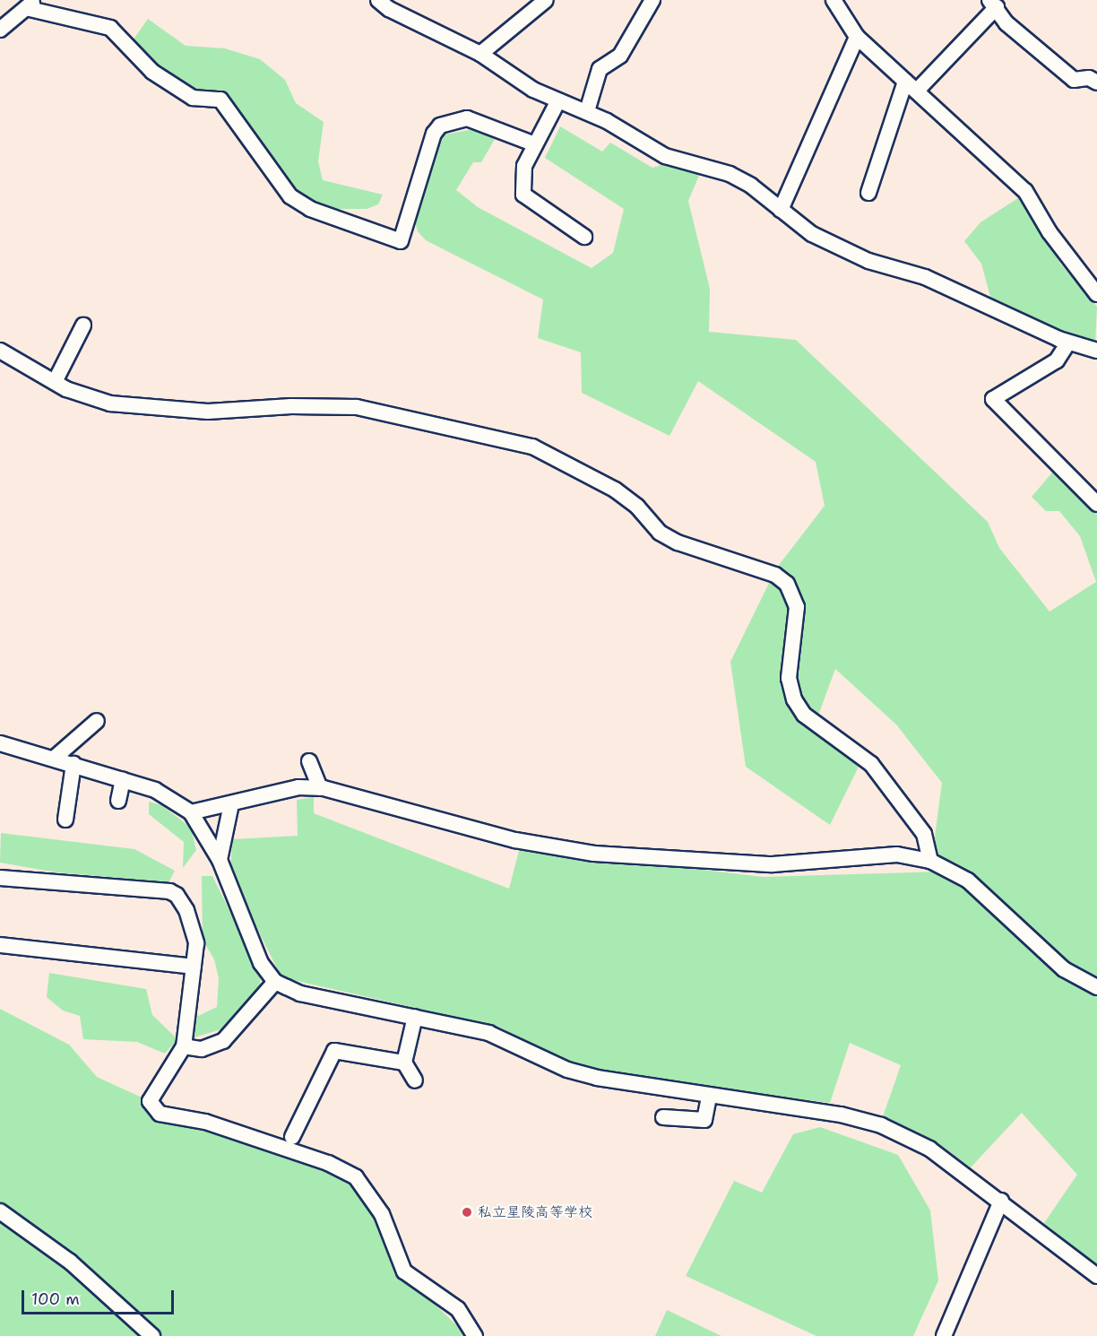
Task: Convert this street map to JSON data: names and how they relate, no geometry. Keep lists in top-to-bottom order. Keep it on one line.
{"places":["私立星陵高等学校"],"scale_bar":"100 m"}
